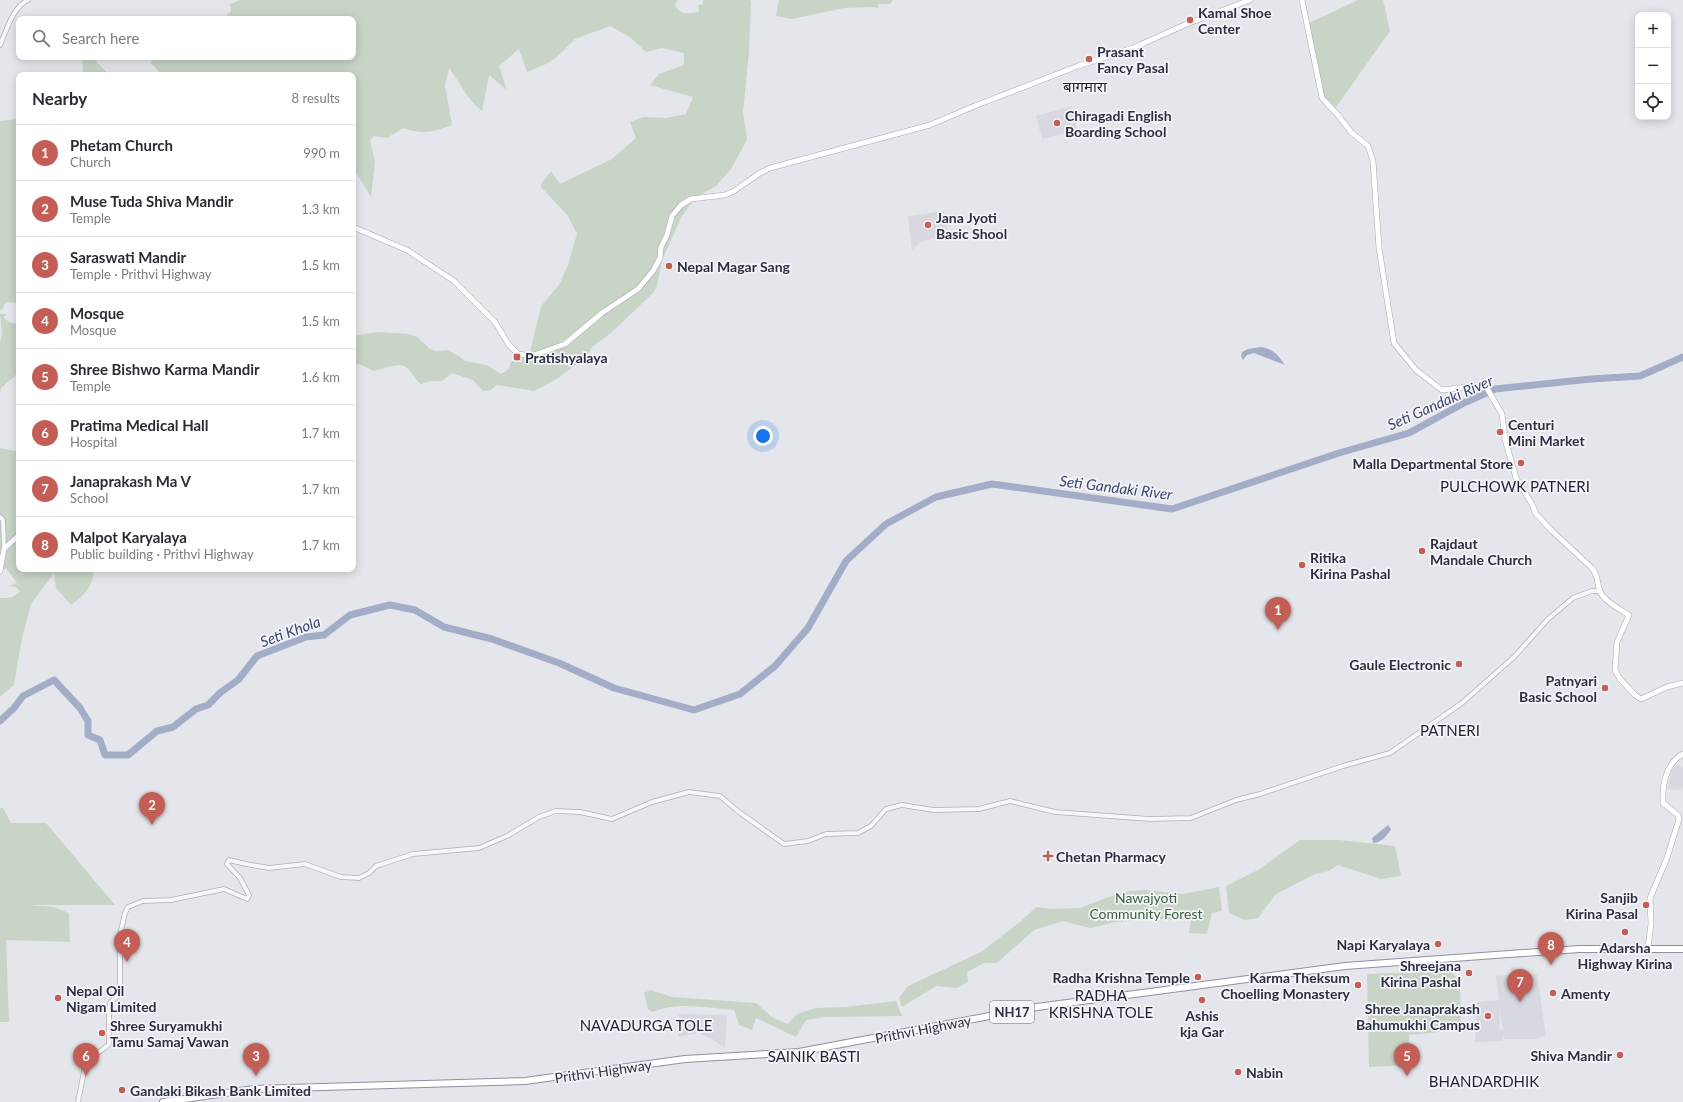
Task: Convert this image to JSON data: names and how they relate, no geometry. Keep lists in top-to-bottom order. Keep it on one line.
{"streets":{"highway":["NH17","Prithvi Highway"]},"districts":["बागमारा","PULCHOWK PATNERI","PATNERI","RADHA KRISHNA TOLE","NAVADURGA TOLE","SAINIK BASTI","BHANDARDHIK"],"water":["Seti Gandaki River","Seti Khola"],"parks":["Nawajyoti Community Forest"],"places":{"other":["Kamal Shoe Center","Prasant Fancy Pasal","Chiragadi English Boarding School","Jana Jyoti Basic Shool","Nepal Magar Sang","Centuri Mini Market","Malla Departmental Store","Rajdaut Mandale Church","Ritika Kirina Pashal","Gaule Electronic","Patnyari Basic School","Sanjib Kirina Pasal","Adarsha Highway Kirina","Napi Karyalaya","Shreejana Kirina Pashal","Radha Krishna Temple","Karma Theksum Choelling Monastery","Amenty","Nepal Oil Nigam Limited","Ashis kja Gar","Shree Janaprakash Bahumukhi Campus","Shree Suryamukhi Tamu Samaj Vawan","Shiva Mandir","Nabin","Gandaki Bikash Bank Limited"],"transit":["Pratishyalaya"],"health":["Chetan Pharmacy"]},"page":{"map_buttons":["+","−"],"search":"Search here","heading":["Nearby","8 results"],"list":[{"mark":"1","name":"Phetam Church","note":"Church","value":"990 m"},{"mark":"2","name":"Muse Tuda Shiva Mandir","note":"Temple","value":"1.3 km"},{"mark":"3","name":"Saraswati Mandir","note":"Temple · Prithvi Highway","value":"1.5 km"},{"mark":"4","name":"Mosque","note":"Mosque","value":"1.5 km"},{"mark":"5","name":"Shree Bishwo Karma Mandir","note":"Temple","value":"1.6 km"},{"mark":"6","name":"Pratima Medical Hall","note":"Hospital","value":"1.7 km"},{"mark":"7","name":"Janaprakash Ma V","note":"School","value":"1.7 km"},{"mark":"8","name":"Malpot Karyalaya","note":"Public building · Prithvi Highway","value":"1.7 km"}],"pins":["1","2","4","8","7","3","5","6"]}}
